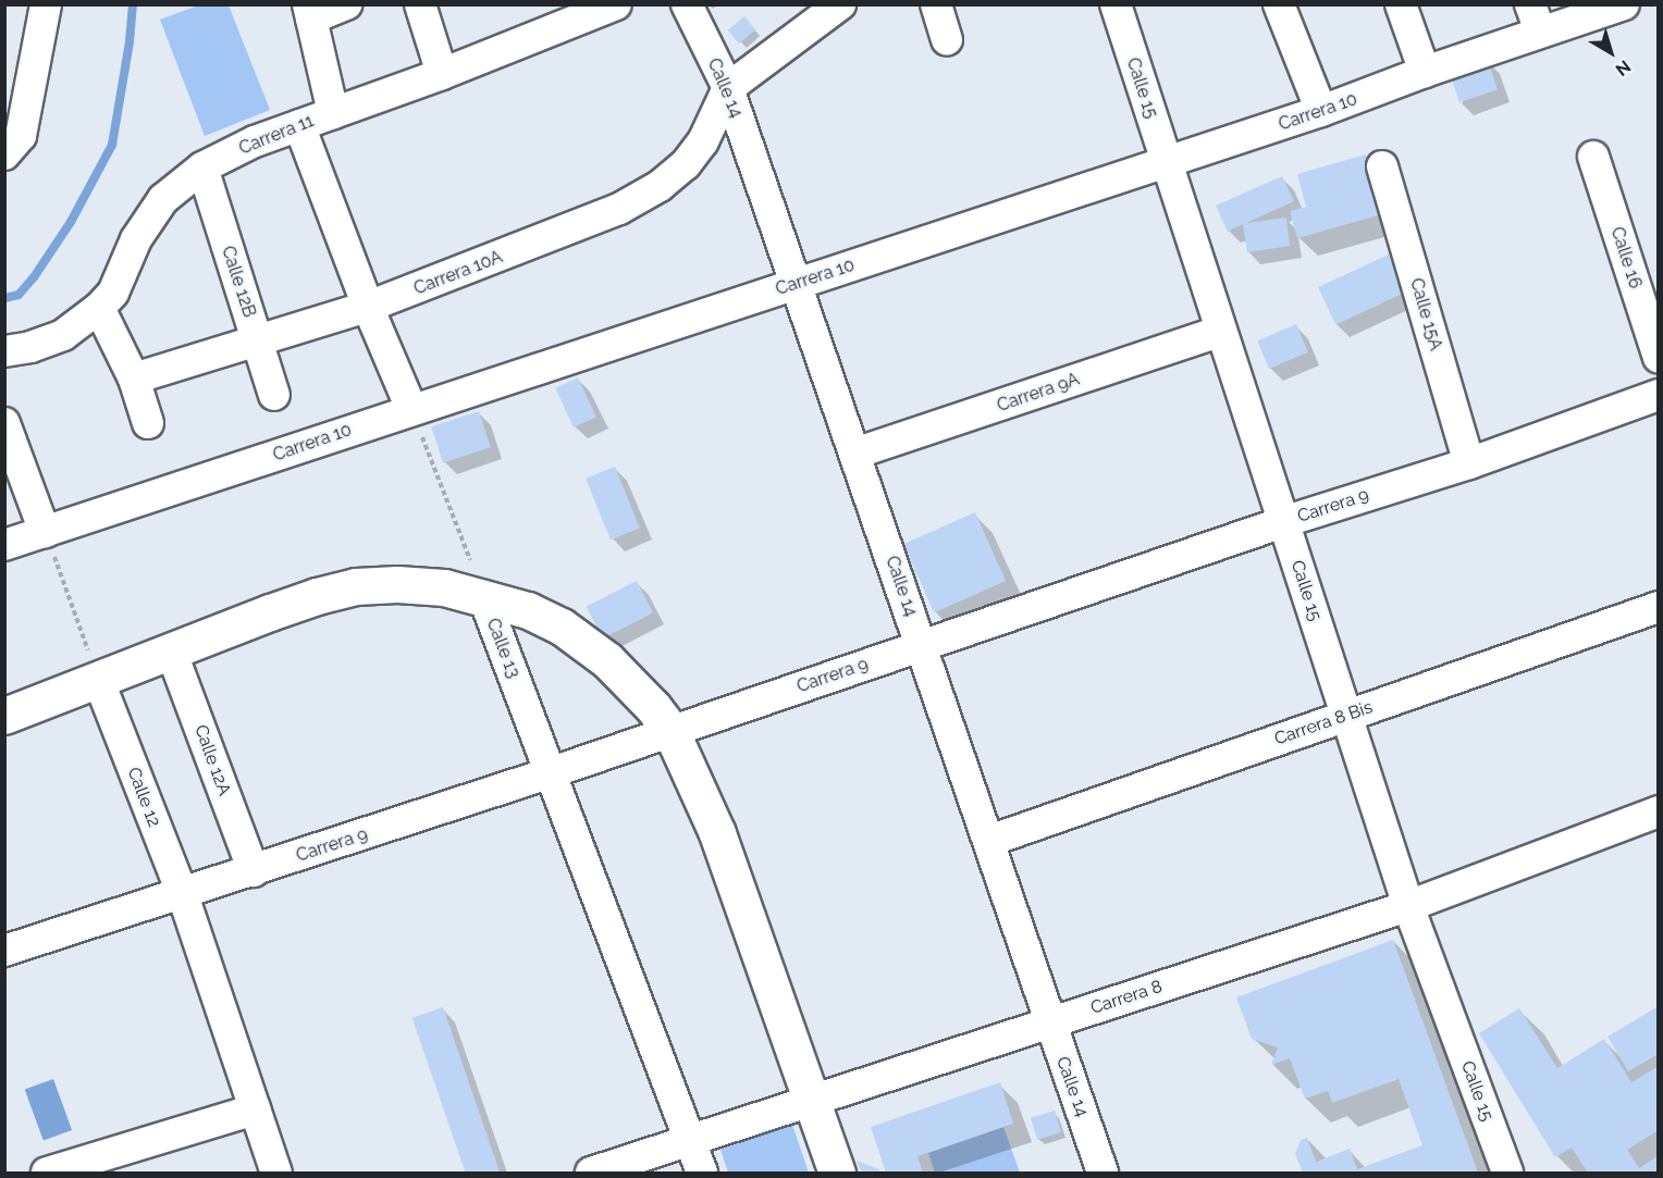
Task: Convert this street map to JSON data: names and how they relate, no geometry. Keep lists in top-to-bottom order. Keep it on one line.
{"streets":{"street":["Calle 14","Calle 15","Carrera 10","Carrera 11","Calle 16","Carrera 10A","Calle 12B","Calle 15A","Carrera 9A","Carrera 9","Calle 13","Carrera 8 Bis","Calle 12A","Calle 12","Carrera 8"]},"crossings":[["Calle 14","Carrera 10"],["Calle 14","Carrera 10A"],["Calle 14","Carrera 9A"],["Calle 14","Carrera 9"],["Calle 14","Carrera 8 Bis"],["Calle 14","Carrera 8"],["Calle 15","Carrera 10"],["Calle 15","Carrera 9A"],["Calle 15","Carrera 9"],["Calle 15","Carrera 8 Bis"],["Calle 15","Carrera 8"],["Carrera 10","Calle 13"],["Carrera 11","Calle 12B"],["Carrera 10A","Calle 12B"],["Calle 15A","Carrera 9"],["Carrera 9","Calle 13"],["Carrera 9","Calle 12A"],["Carrera 9","Calle 12"],["Calle 13","Carrera 8"]],"north":"bottom right"}
